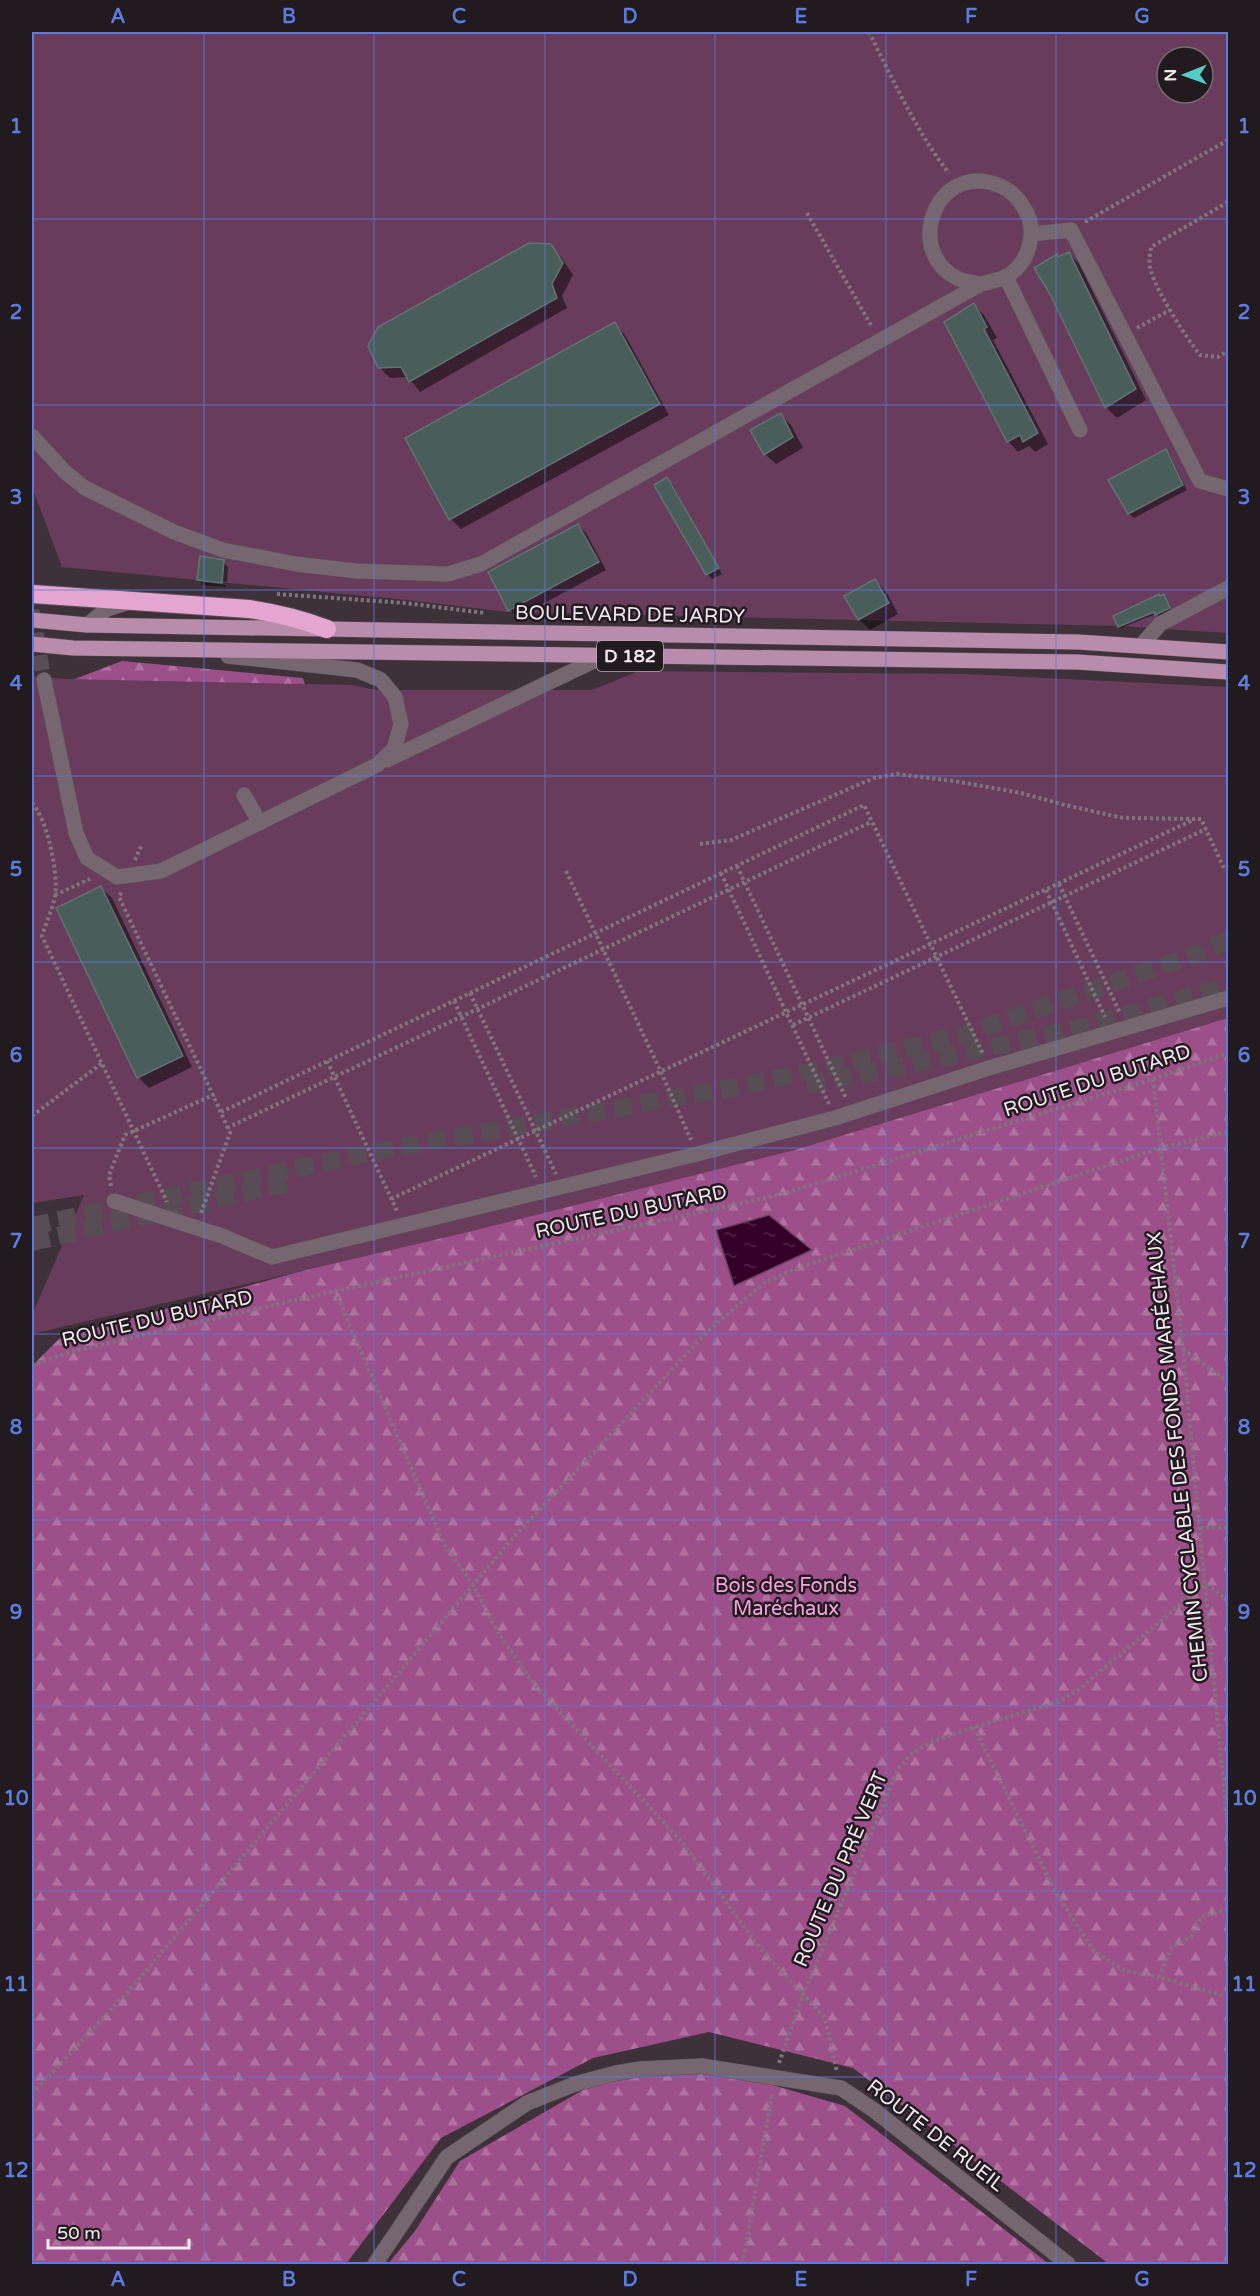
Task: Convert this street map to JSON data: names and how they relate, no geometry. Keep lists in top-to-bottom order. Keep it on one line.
{"streets":{"main road":["BOULEVARD DE JARDY","D 182"],"street":["ROUTE DE RUEIL"],"path":["ROUTE DU BUTARD","CHEMIN CYCLABLE DES FONDS MARÉCHAUX","ROUTE DU PRÉ VERT"]},"crossings":[["ROUTE DU BUTARD","CHEMIN CYCLABLE DES FONDS MARÉCHAUX"],["CHEMIN CYCLABLE DES FONDS MARÉCHAUX","ROUTE DU PRÉ VERT"],["ROUTE DU PRÉ VERT","ROUTE DE RUEIL"]],"parks":["Bois des Fonds Maréchaux"],"scale_bar":"50 m","north":"left","grid":{"columns":["A","B","C","D","E","F","G"],"rows":["1","2","3","4","5","6","7","8","9","10","11","12"]}}
